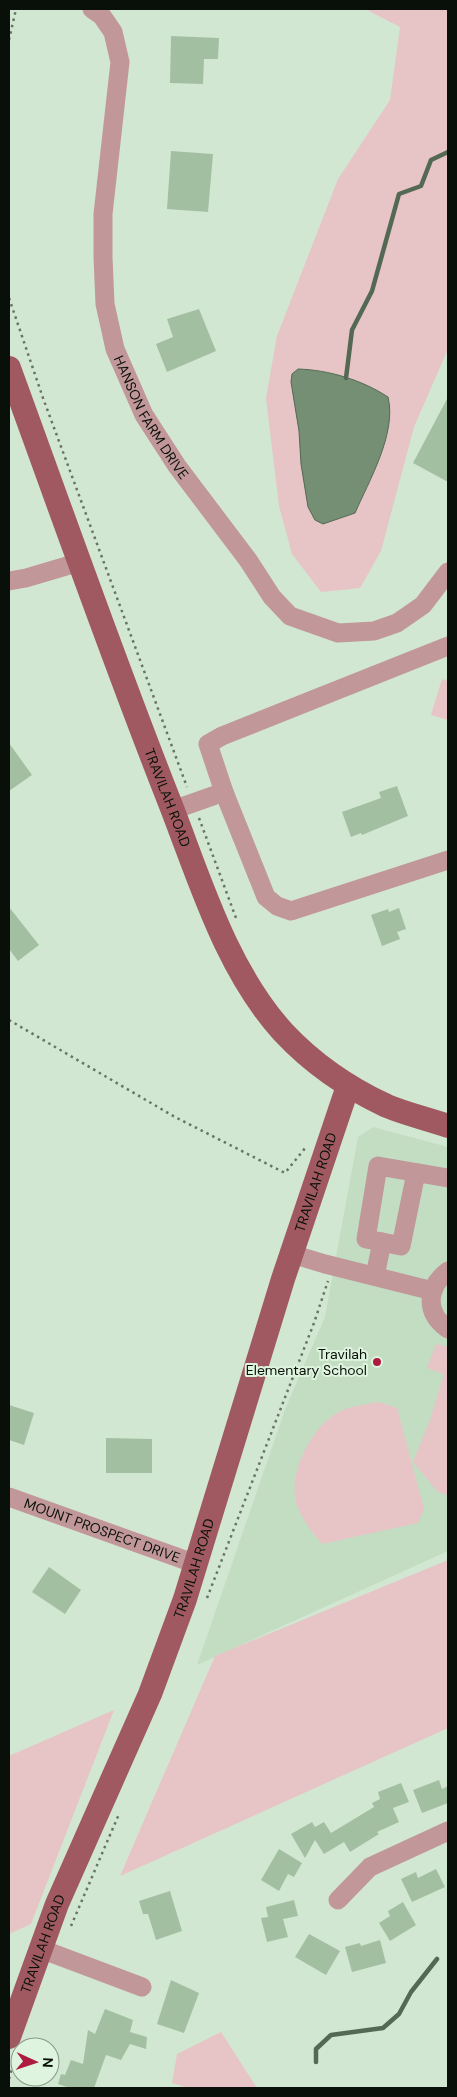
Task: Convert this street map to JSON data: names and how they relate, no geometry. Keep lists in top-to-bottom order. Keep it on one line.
{"streets":{"main road":["TRAVILAH ROAD"],"street":["HANSON FARM DRIVE","MOUNT PROSPECT DRIVE"]},"crossings":[["TRAVILAH ROAD","MOUNT PROSPECT DRIVE"]],"places":["Travilah Elementary School"],"north":"right"}
